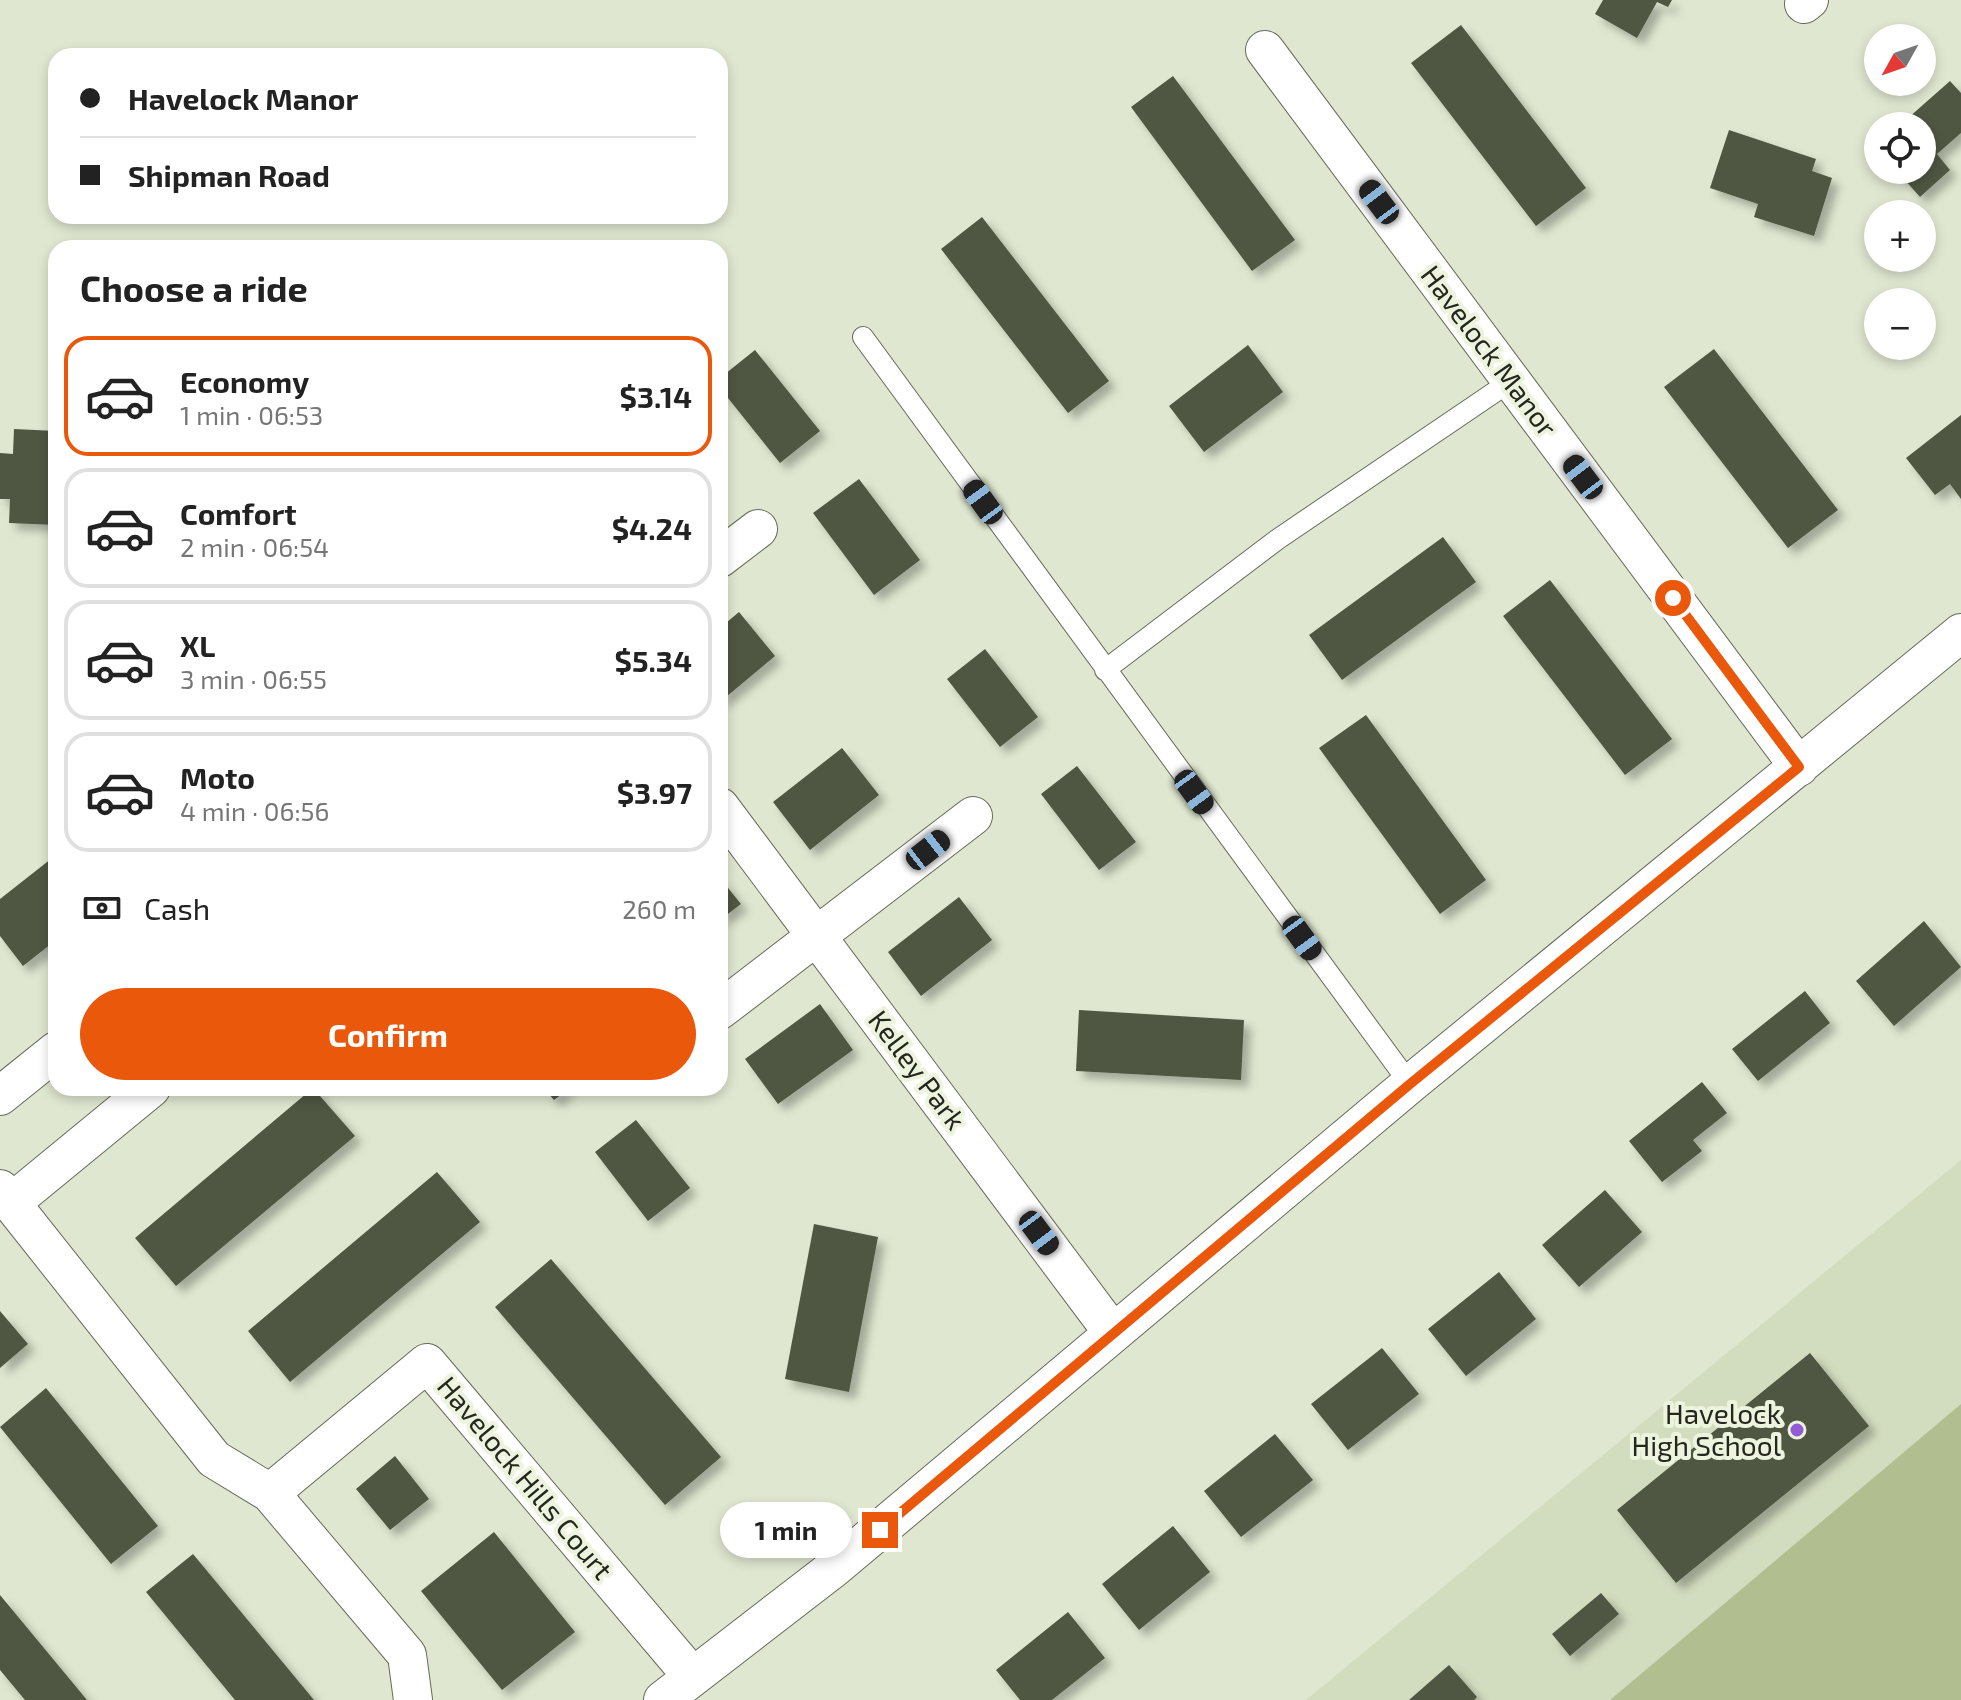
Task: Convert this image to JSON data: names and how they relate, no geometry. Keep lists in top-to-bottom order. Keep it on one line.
{"streets":{"street":["Havelock Manor","Kelley Park","Havelock Hills Court"]},"places":["Havelock High School"],"north":"bottom left","page":{"map_buttons":["+","−"],"banner":["Havelock Manor","Shipman Road"],"heading":"Choose a ride","list":[{"name":"Economy","note":"1 min · 06:53","value":"$3.14"},{"name":"Comfort","note":"2 min · 06:54","value":"$4.24"},{"name":"XL","note":"3 min · 06:55","value":"$5.34"},{"name":"Moto","note":"4 min · 06:56","value":"$3.97"}],"pay":["Cash","260 m"],"buttons":"Confirm","bubble":"1 min"}}
